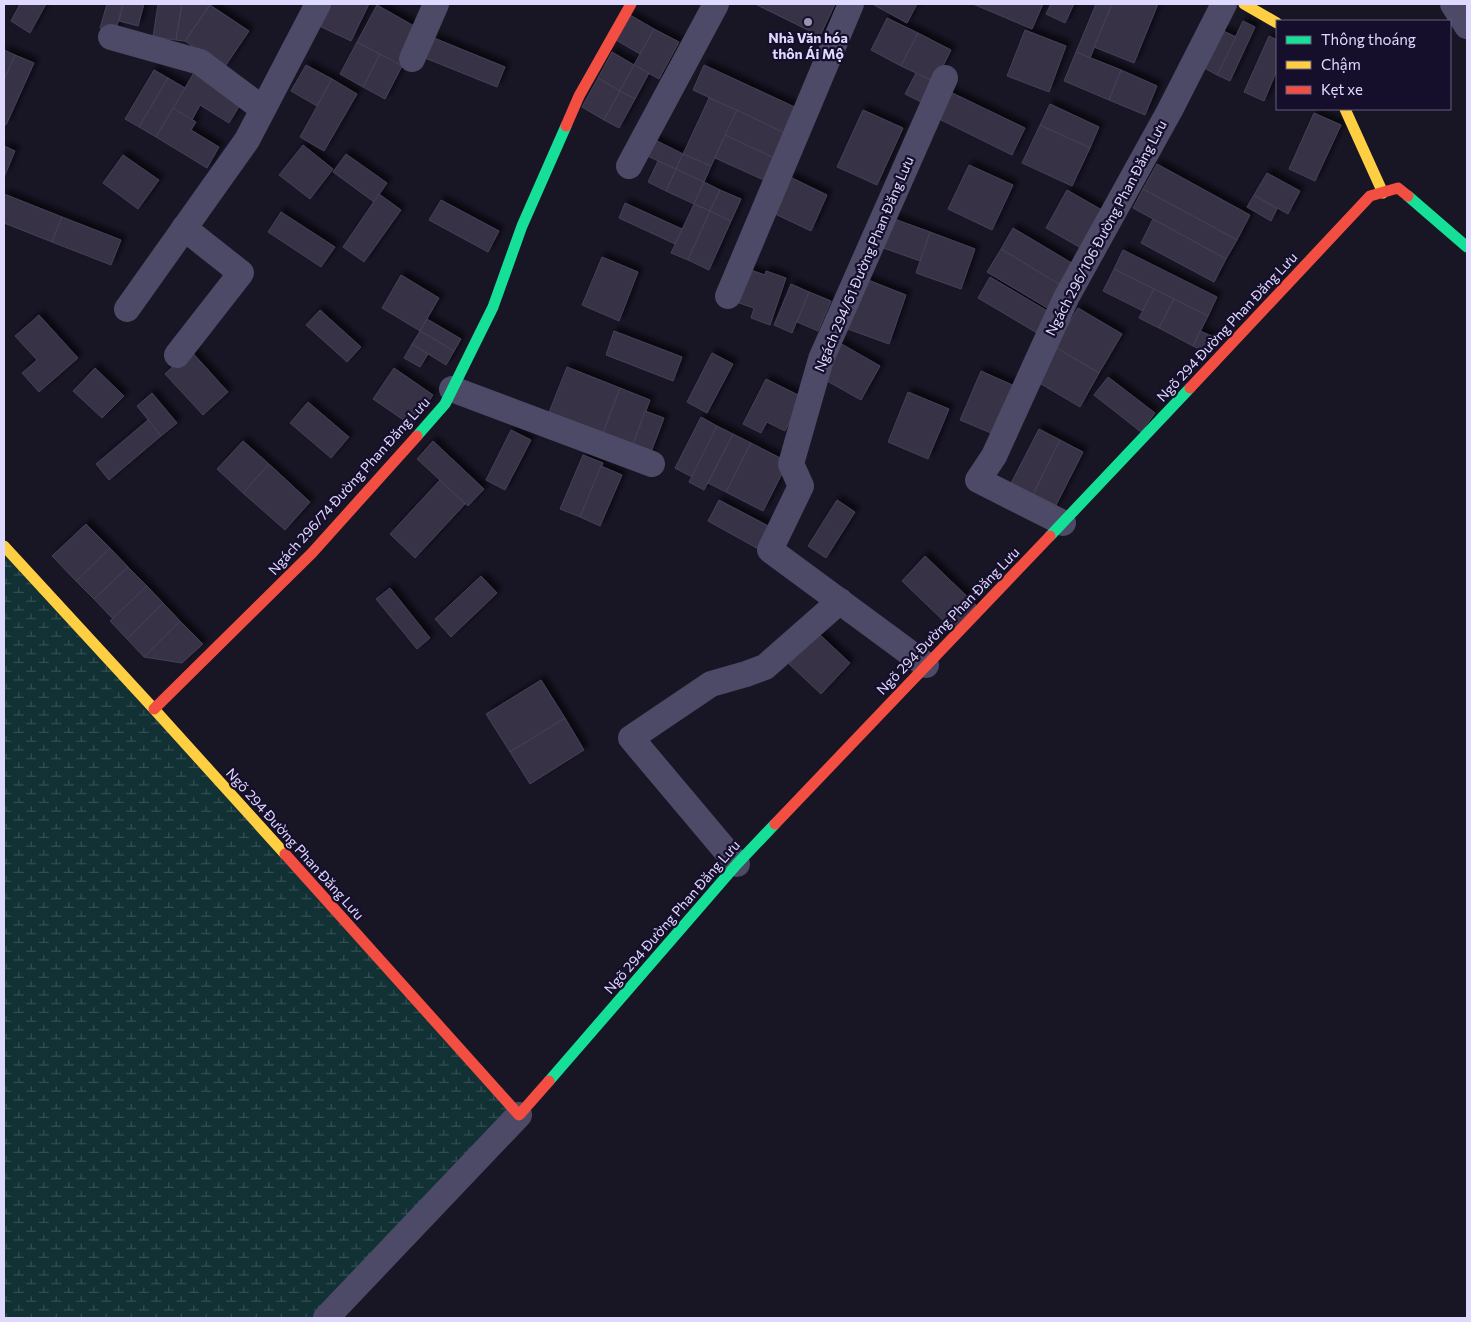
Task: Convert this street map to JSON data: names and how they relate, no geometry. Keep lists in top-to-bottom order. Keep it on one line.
{"streets":{"street":["Ngách 296/106 Đường Phan Đăng Lưu","Ngách 294/61 Đường Phan Đăng Lưu","Ngõ 294 Đường Phan Đăng Lưu","Ngách 296/74 Đường Phan Đăng Lưu"]},"crossings":[["Ngách 296/106 Đường Phan Đăng Lưu","Ngõ 294 Đường Phan Đăng Lưu"],["Ngách 294/61 Đường Phan Đăng Lưu","Ngõ 294 Đường Phan Đăng Lưu"],["Ngõ 294 Đường Phan Đăng Lưu","Ngách 296/74 Đường Phan Đăng Lưu"]],"places":["Nhà Văn hóa thôn Ái Mộ"],"legend":["Thông thoáng","Chậm","Kẹt xe"]}
